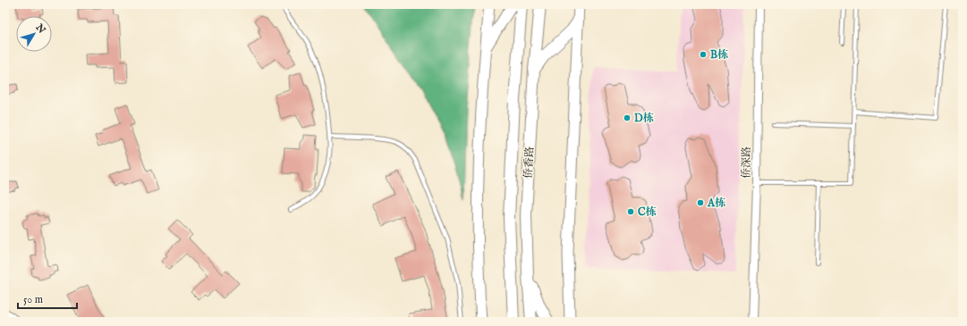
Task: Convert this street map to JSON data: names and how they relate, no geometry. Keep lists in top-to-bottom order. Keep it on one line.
{"streets":{"main road":["侨香路"],"street":["侨深路"]},"places":["B栋","D栋","A栋","C栋"],"scale_bar":"50 m","north":"top right"}
